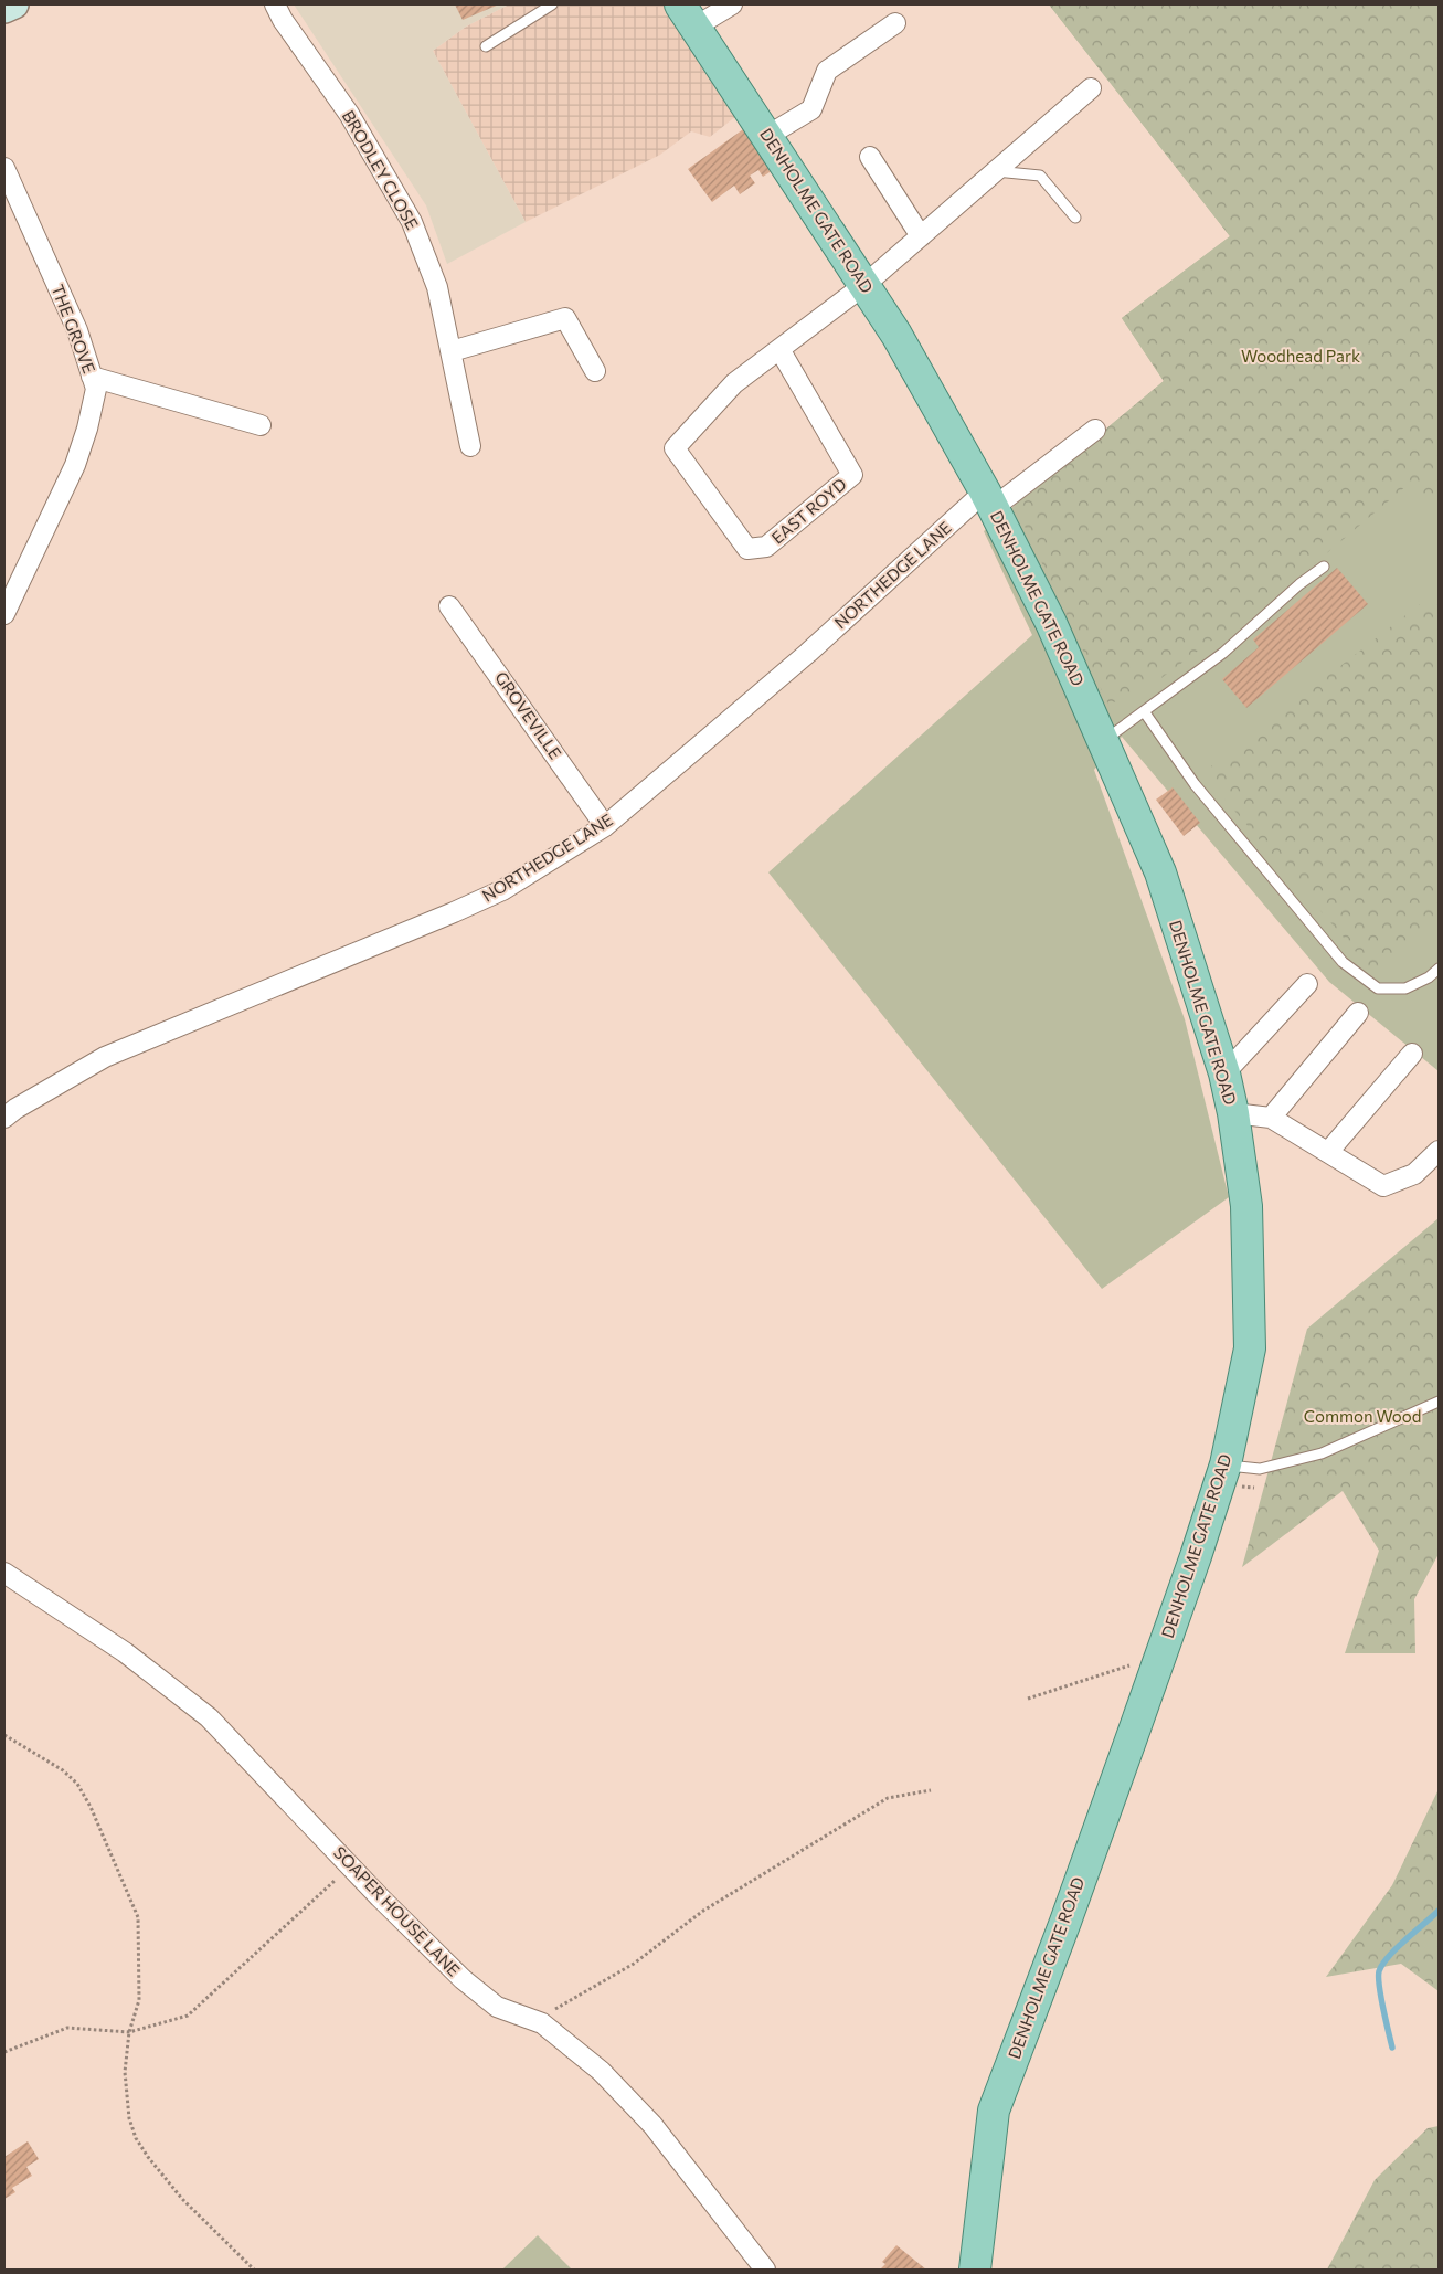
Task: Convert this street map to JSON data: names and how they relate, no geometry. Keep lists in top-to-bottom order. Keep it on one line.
{"streets":{"main road":["DENHOLME GATE ROAD"],"street":["BRODLEY CLOSE","THE GROVE","EAST ROYD","NORTHEDGE LANE","GROVEVILLE","SOAPER HOUSE LANE"]},"crossings":[["DENHOLME GATE ROAD","NORTHEDGE LANE"],["NORTHEDGE LANE","GROVEVILLE"]],"parks":["Woodhead Park","Common Wood"]}
